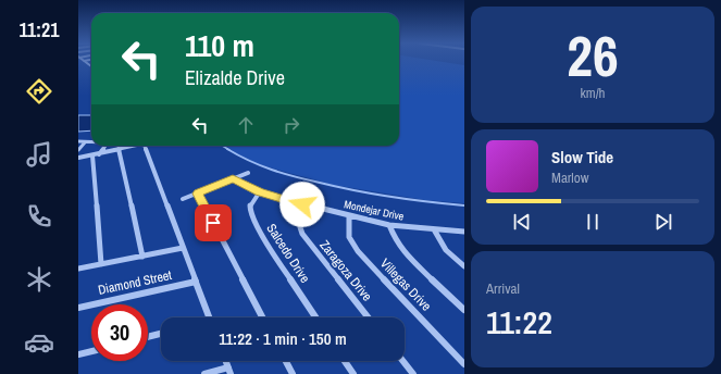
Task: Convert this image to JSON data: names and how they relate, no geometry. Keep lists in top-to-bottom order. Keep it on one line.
{"streets":{"street":["Mondejar Drive","Salcedo Drive","Zaragoza Drive","Diamond Street","Villegas Drive"]},"crossings":[["Mondejar Drive","Salcedo Drive"],["Mondejar Drive","Zaragoza Drive"],["Mondejar Drive","Villegas Drive"]],"page":{"tabs":"11:21","tile":[["26","km/h"],["Arrival","11:22"]],"turn":["110 m","Elizalde Drive"],"song":["Slow Tide","Marlow"],"limit":"30","trip":"11:22 · 1 min · 150 m"}}
